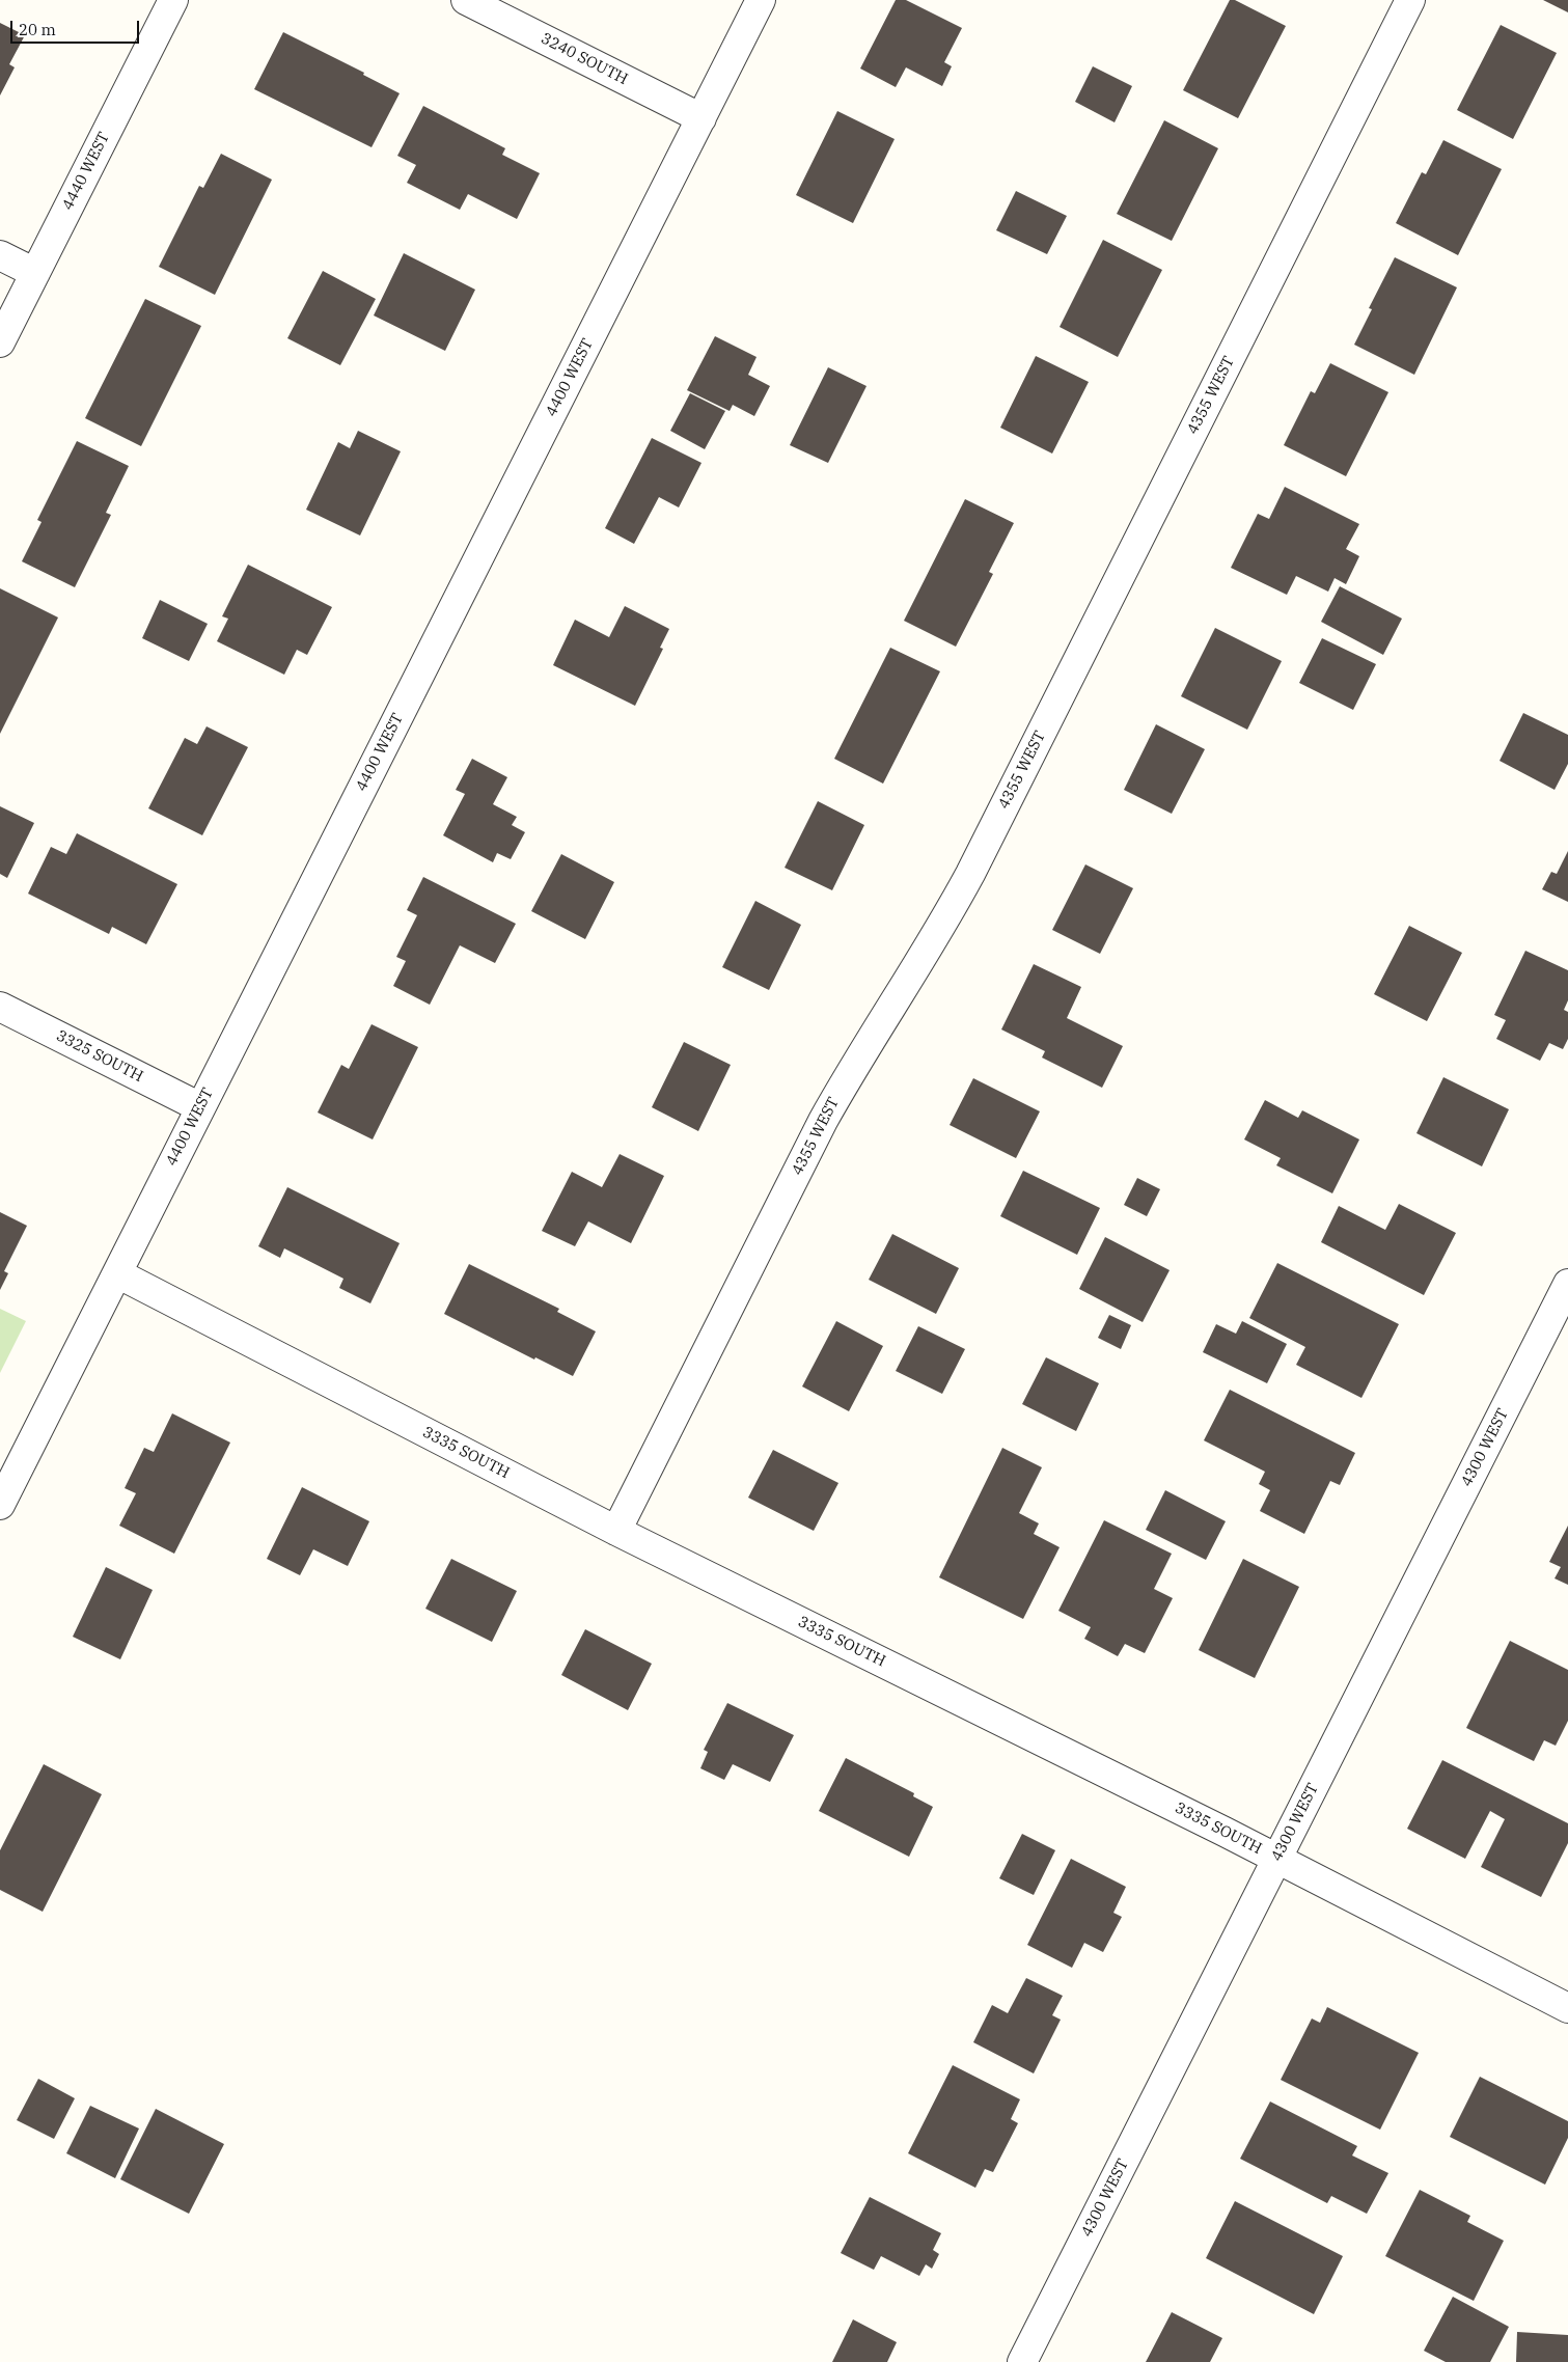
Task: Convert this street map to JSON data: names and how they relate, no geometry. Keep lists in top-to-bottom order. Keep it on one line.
{"streets":{"street":["3240 SOUTH","4440 WEST","4400 WEST","4355 WEST","3325 SOUTH","4300 WEST","3335 SOUTH"]},"crossings":[["3240 SOUTH","4400 WEST"],["4400 WEST","3325 SOUTH"],["4400 WEST","3335 SOUTH"],["4355 WEST","3335 SOUTH"],["4300 WEST","3335 SOUTH"]],"scale_bar":"20 m"}
